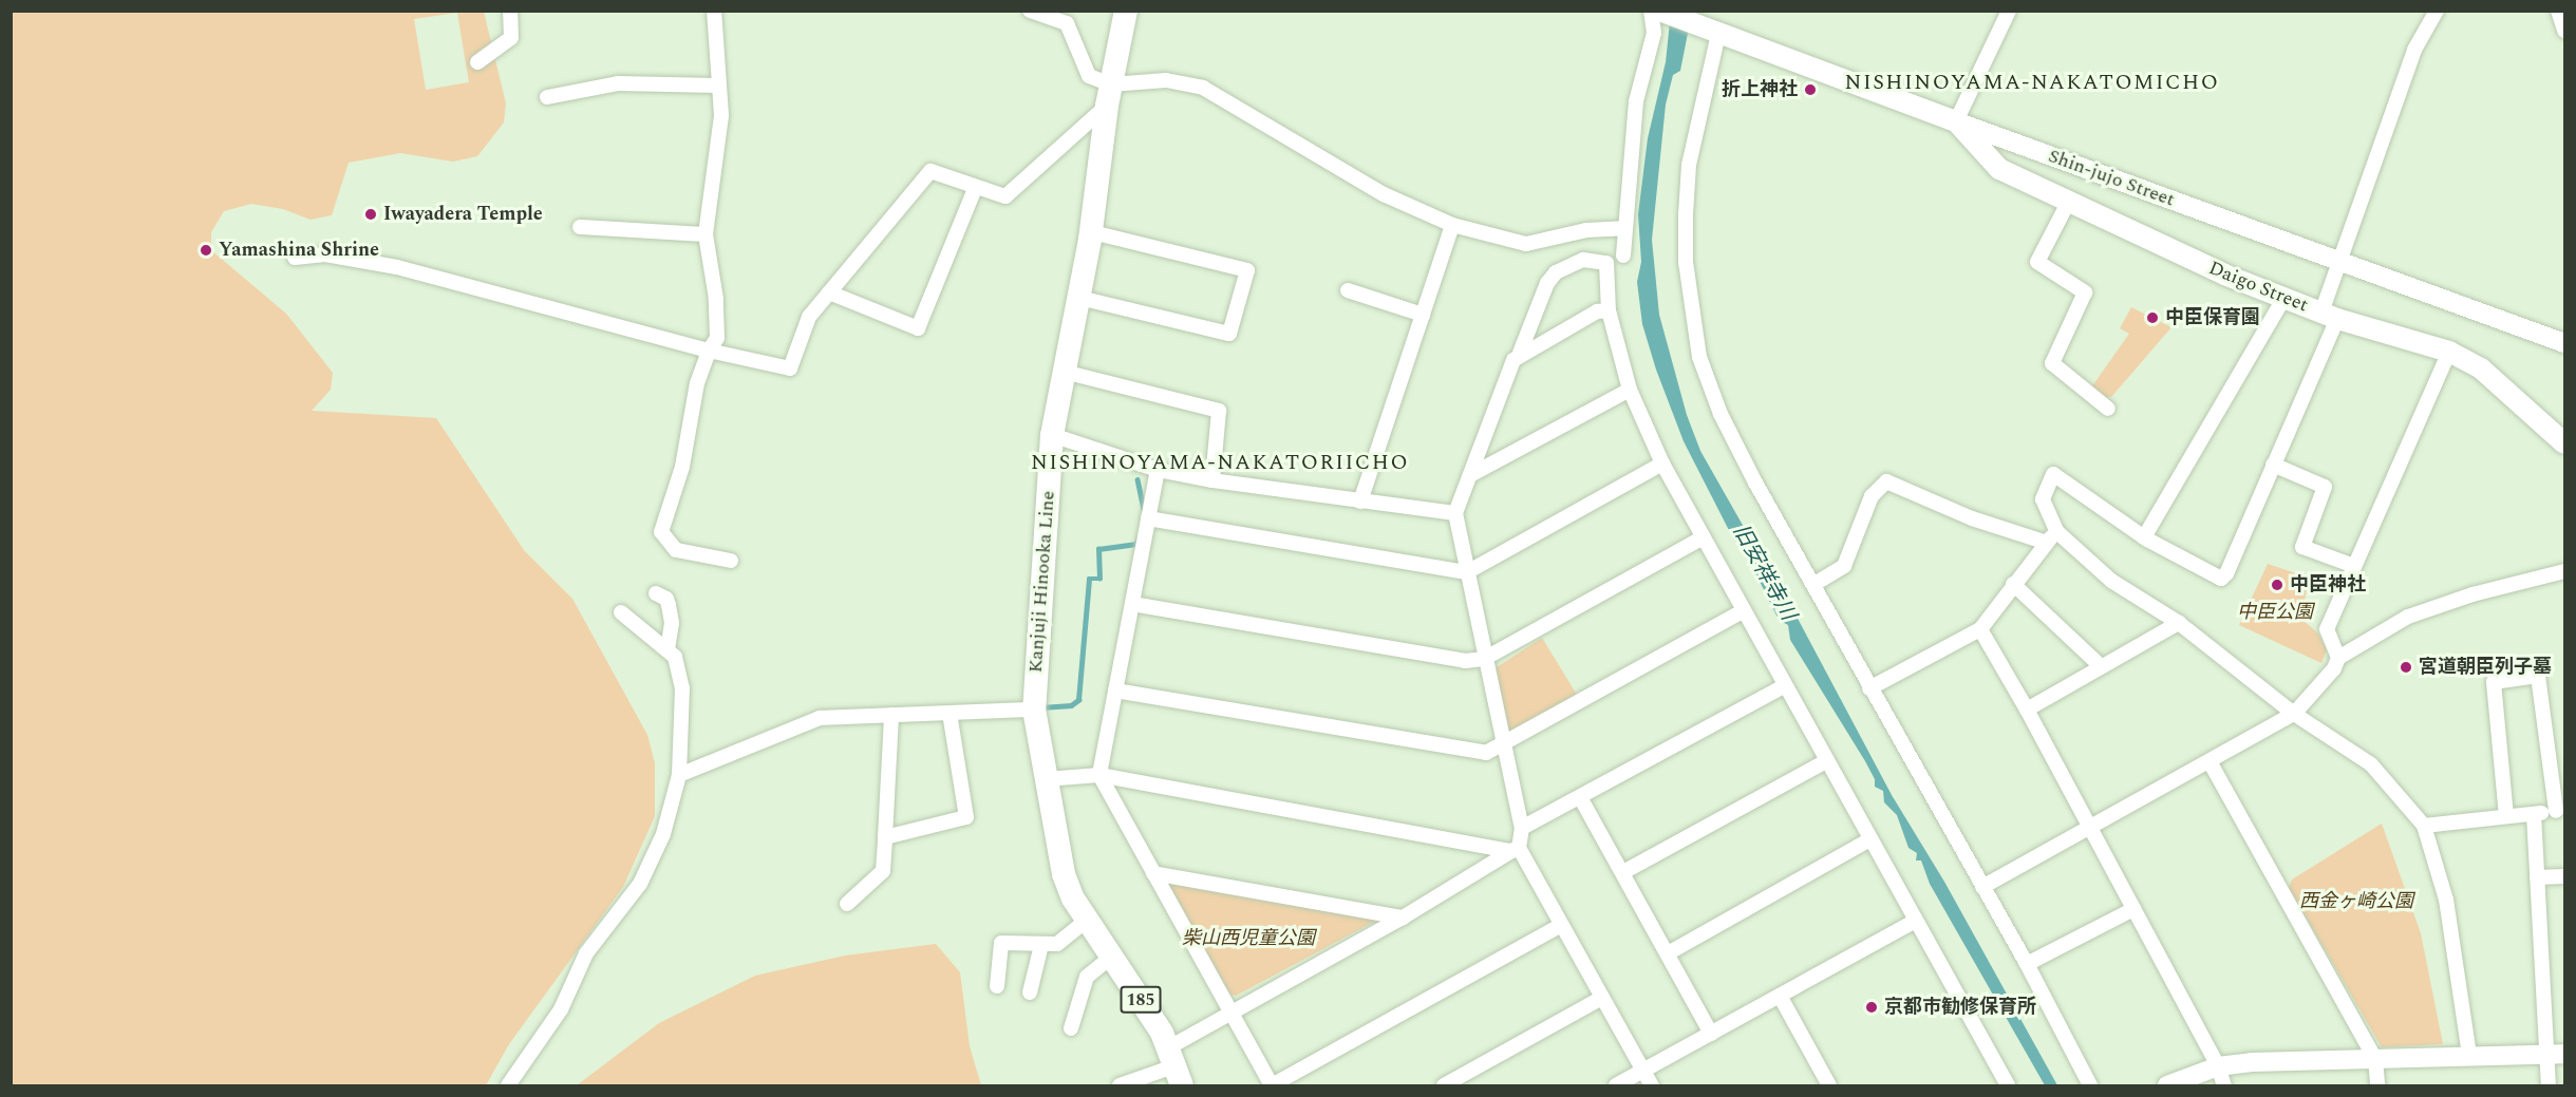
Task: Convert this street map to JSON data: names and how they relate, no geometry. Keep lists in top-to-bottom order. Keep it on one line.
{"streets":{"main road":["Shin-jujo Street","Daigo Street","Kanjuji Hinooka Line","185"]},"crossings":[["Shin-jujo Street","Daigo Street"]],"districts":["NISHINOYAMA-NAKATOMICHO","NISHINOYAMA-NAKATORIICHO"],"water":["旧安祥寺川"],"parks":["中臣公園","西金ヶ崎公園","柴山西児童公園"],"places":["折上神社","Iwayadera Temple","Yamashina Shrine","中臣保育園","中臣神社","宮道朝臣列子墓","京都市勧修保育所"]}
